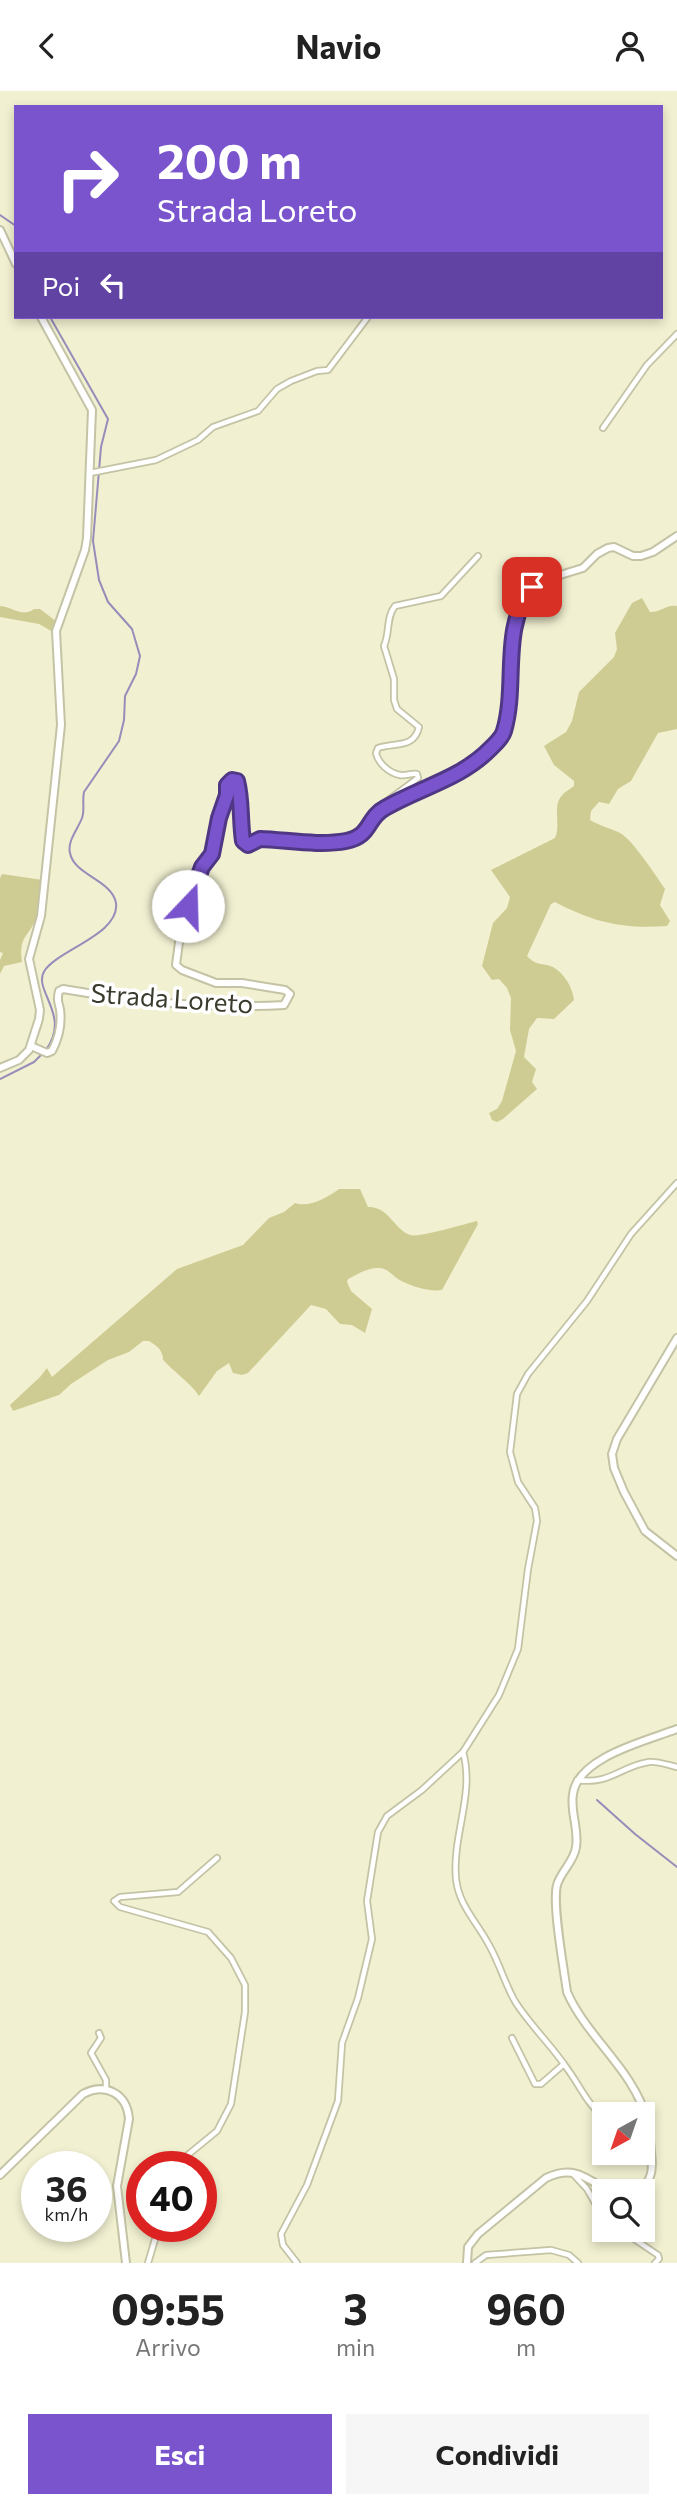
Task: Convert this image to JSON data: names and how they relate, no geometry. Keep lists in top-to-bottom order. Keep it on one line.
{"streets":{"street":["Strada Loreto"]},"north":"bottom left","page":{"header":"Navio","turn":["200 m","Strada Loreto"],"then":"Poi","speed":"36 km/h","limit":"40","eta":["09:55","Arrivo","3","min","960","m"],"buttons":["Esci","Condividi"]}}
